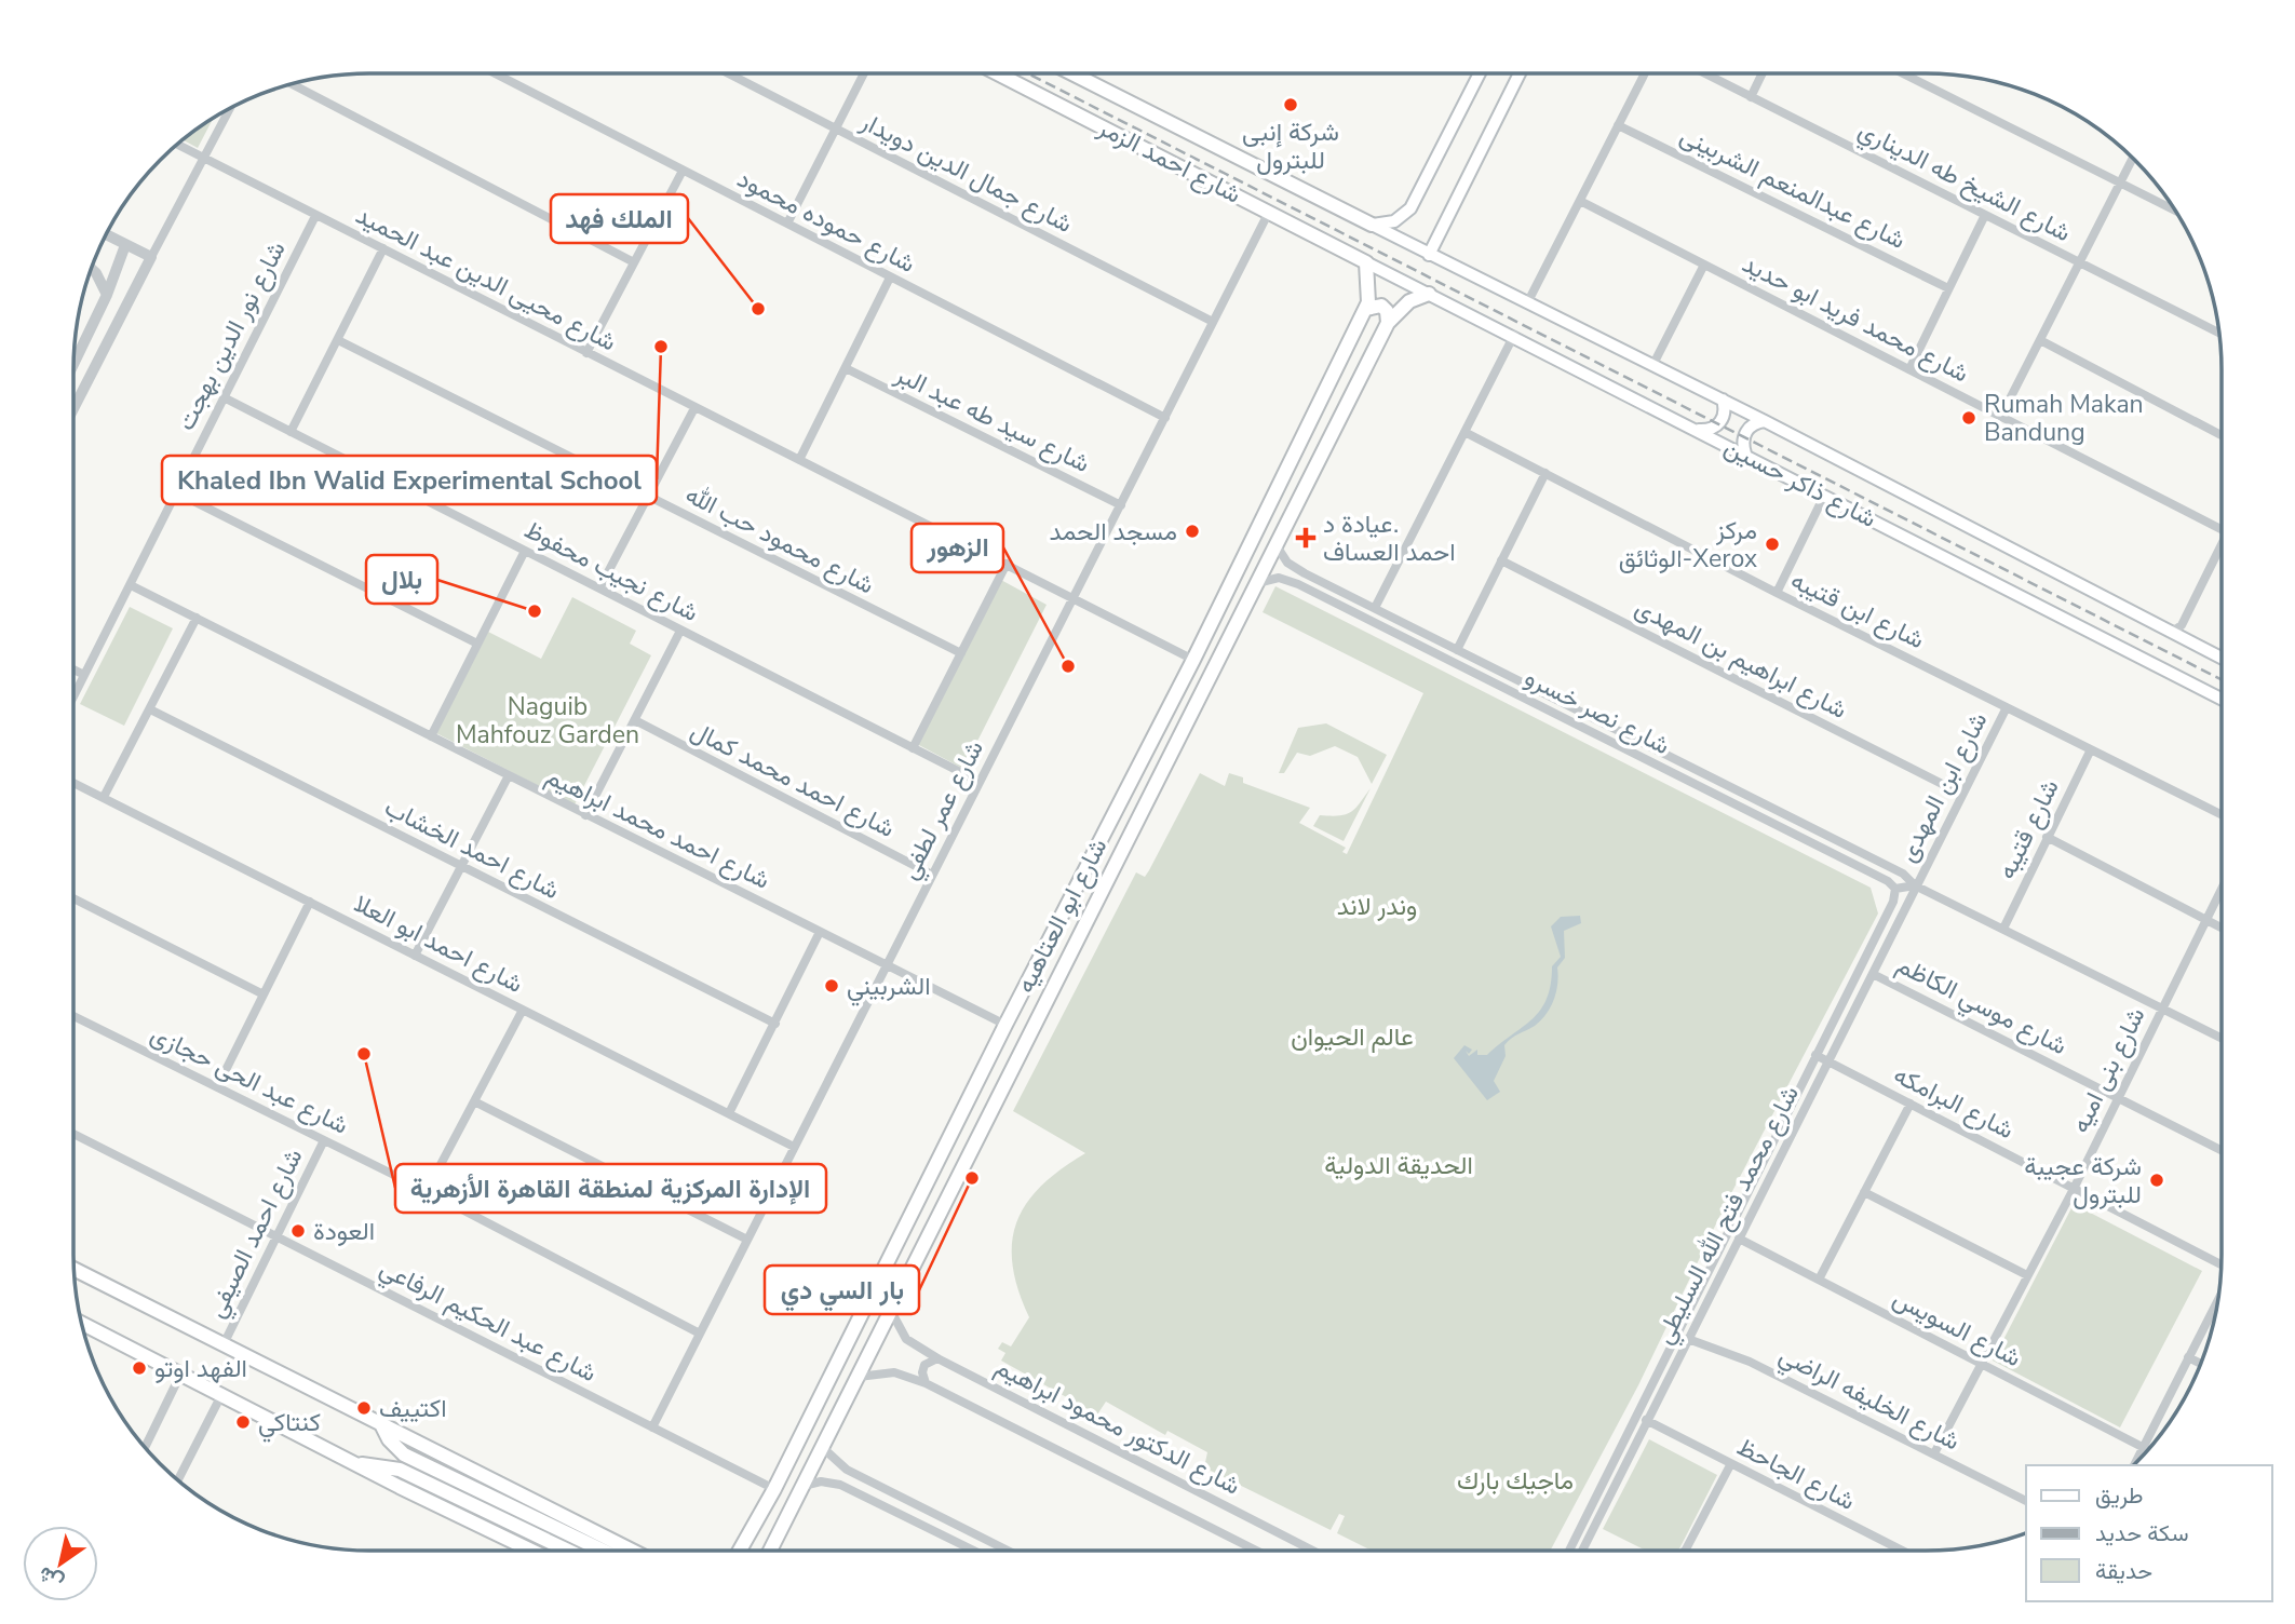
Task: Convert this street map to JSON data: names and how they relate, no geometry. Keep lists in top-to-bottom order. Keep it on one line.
{"streets":{"main road":["شارع احمد الزمر","شارع ذاكر حسين","شارع ابو العتاهيه"],"street":["شارع جمال الدين دويدار","شارع الشيخ طه الديناري","شارع عبدالمنعم الشربينى","شارع حموده محمود","شارع محيى الدين عبد الحميد","شارع محمد فريد ابو حديد","شارع نور الدين بهجت","شارع سيد طه عبد البر","شارع محمود حب الله","شارع نجيب محفوظ","شارع ابن قتيبه","شارع ابراهيم بن المهدى","شارع نصر خسرو","شارع احمد محمد كمال","شارع ابن المهدى","شارع عمر لطفي","شارع احمد محمد ابراهيم","شارع قتيبه","شارع احمد الخشاب","شارع احمد ابو العلا","شارع موسي الكاظم","شارع بنى اميه","شارع عبد الحى حجازى","شارع البرامكه","شارع محمد فتح الله السليطي","شارع احمد الصيفي","شارع عبد الحكيم الرفاعي","شارع السويس","شارع الخليفه الراضي","شارع الدكتور محمود ابراهيم","شارع الجاحظ"]},"crossings":[["شارع احمد الزمر","شارع ذاكر حسين"],["شارع احمد الزمر","شارع عمر لطفي"],["شارع احمد الزمر","شارع ابو العتاهيه"],["شارع جمال الدين دويدار","شارع عمر لطفي"],["شارع حموده محمود","شارع عمر لطفي"],["شارع محيى الدين عبد الحميد","شارع نور الدين بهجت"],["شارع محيى الدين عبد الحميد","شارع عمر لطفي"],["شارع محيى الدين عبد الحميد","شارع ابو العتاهيه"],["شارع نور الدين بهجت","شارع نجيب محفوظ"],["شارع نور الدين بهجت","شارع احمد محمد ابراهيم"],["شارع سيد طه عبد البر","شارع عمر لطفي"],["شارع ذاكر حسين","شارع ابو العتاهيه"],["شارع نجيب محفوظ","شارع عمر لطفي"],["شارع ابن قتيبه","شارع ابن المهدى"],["شارع ابن قتيبه","شارع قتيبه"],["شارع ابراهيم بن المهدى","شارع ابن المهدى"],["شارع نصر خسرو","شارع ابن المهدى"],["شارع نصر خسرو","شارع قتيبه"],["شارع نصر خسرو","شارع ابو العتاهيه"],["شارع نصر خسرو","شارع بنى اميه"],["شارع نصر خسرو","شارع محمد فتح الله السليطي"],["شارع احمد محمد كمال","شارع عمر لطفي"],["شارع ابن المهدى","شارع محمد فتح الله السليطي"],["شارع عمر لطفي","شارع احمد محمد ابراهيم"],["شارع عمر لطفي","شارع احمد ابو العلا"],["شارع عمر لطفي","شارع عبد الحى حجازى"],["شارع عمر لطفي","شارع عبد الحكيم الرفاعي"],["شارع احمد محمد ابراهيم","شارع ابو العتاهيه"],["شارع ابو العتاهيه","شارع عبد الحكيم الرفاعي"],["شارع ابو العتاهيه","شارع الدكتور محمود ابراهيم"],["شارع موسي الكاظم","شارع بنى اميه"],["شارع موسي الكاظم","شارع محمد فتح الله السليطي"],["شارع بنى اميه","شارع البرامكه"],["شارع بنى اميه","شارع السويس"],["شارع بنى اميه","شارع الخليفه الراضي"],["شارع عبد الحى حجازى","شارع احمد الصيفي"],["شارع البرامكه","شارع محمد فتح الله السليطي"],["شارع محمد فتح الله السليطي","شارع السويس"],["شارع محمد فتح الله السليطي","شارع الخليفه الراضي"],["شارع محمد فتح الله السليطي","شارع الجاحظ"],["شارع احمد الصيفي","شارع عبد الحكيم الرفاعي"]],"parks":["Naguib Mahfouz Garden","وندر لاند","عالم الحيوان","الحديقة الدولية","ماجيك بارك"],"places":{"other":["شركة إنبى للبترول","الملك فهد","Khaled Ibn Walid Experimental School","Rumah Makan Bandung","مسجد الحمد","مركز الوثائق-Xerox","بلال","الزهور","الشربيني","الإدارة المركزية لمنطقة القاهرة الأزهرية","بار السي دي","شركة عجيبة للبترول","العودة","الفهد اوتو","اكتييف","كنتاكي"],"health":["عيادة د. احمد العساف"]},"legend":["طريق","سكة حديد","حديقة"],"north":"bottom left"}
